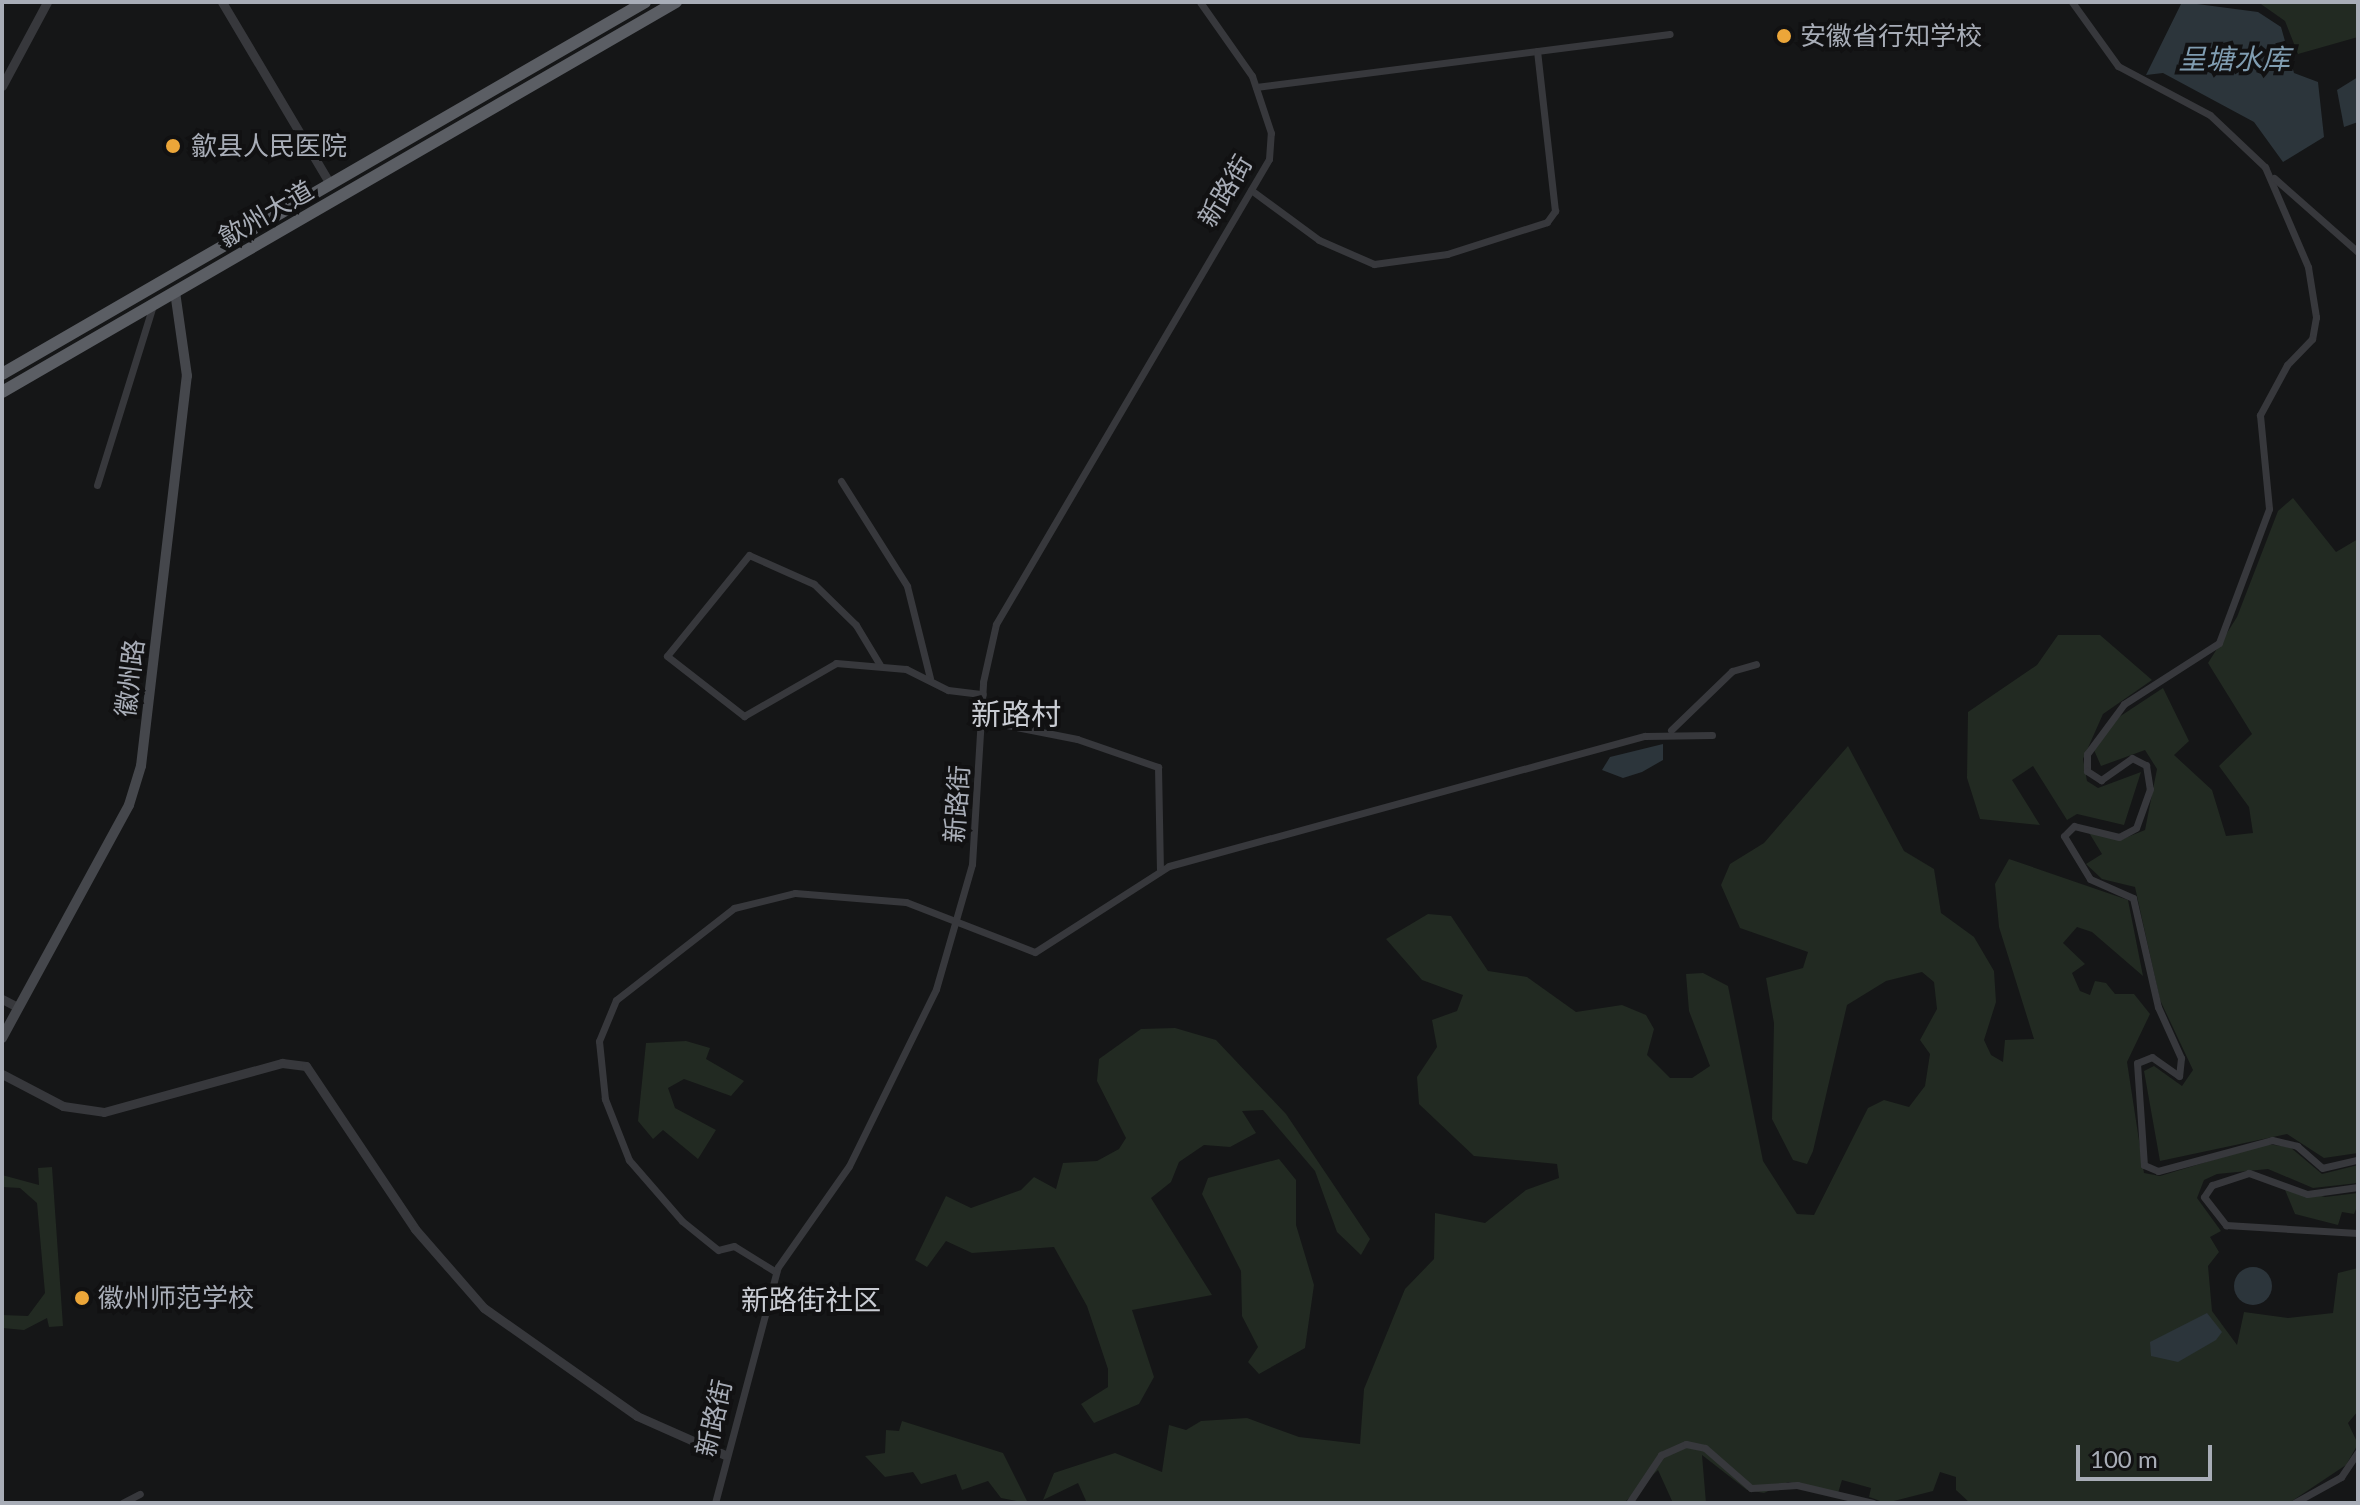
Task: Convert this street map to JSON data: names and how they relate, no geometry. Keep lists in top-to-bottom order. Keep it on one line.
{"streets":{"highway":["歙州大道"],"main road":["徽州路"],"street":["新路街"]},"crossings":[["歙州大道","徽州路"]],"districts":["新路村","新路街社区"],"water":["呈塘水库"],"places":["安徽省行知学校","歙县人民医院","徽州师范学校"],"scale_bar":"100 m"}
